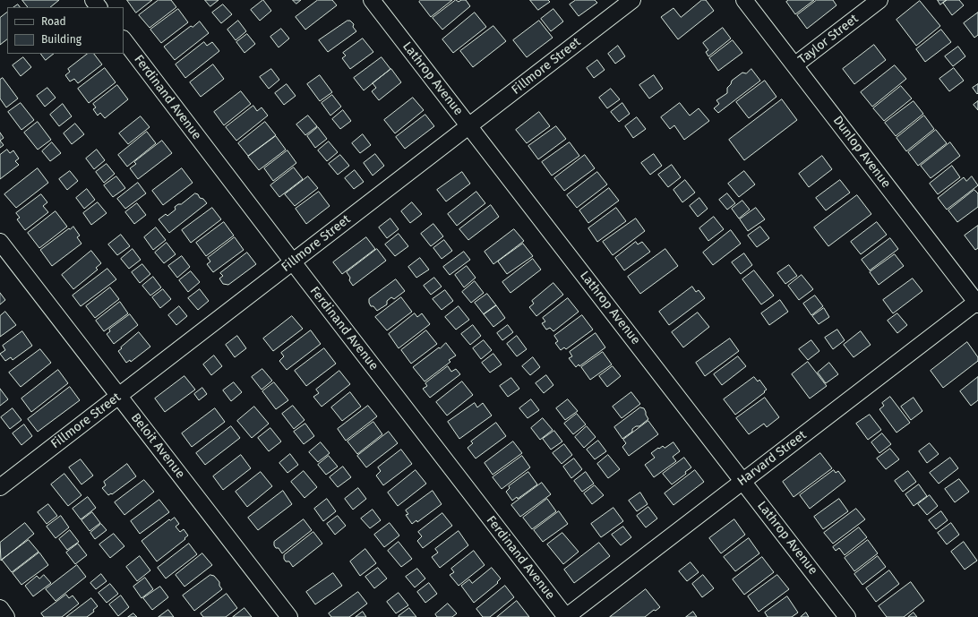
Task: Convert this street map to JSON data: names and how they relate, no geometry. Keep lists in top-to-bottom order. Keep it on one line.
{"streets":{"street":["Taylor Street","Fillmore Street","Lathrop Avenue","Ferdinand Avenue","Dunlop Avenue","Beloit Avenue","Harvard Street"]},"crossings":[["Taylor Street","Dunlop Avenue"],["Fillmore Street","Lathrop Avenue"],["Fillmore Street","Ferdinand Avenue"],["Fillmore Street","Beloit Avenue"],["Lathrop Avenue","Harvard Street"],["Ferdinand Avenue","Harvard Street"],["Dunlop Avenue","Harvard Street"]],"legend":["Road","Building"]}
